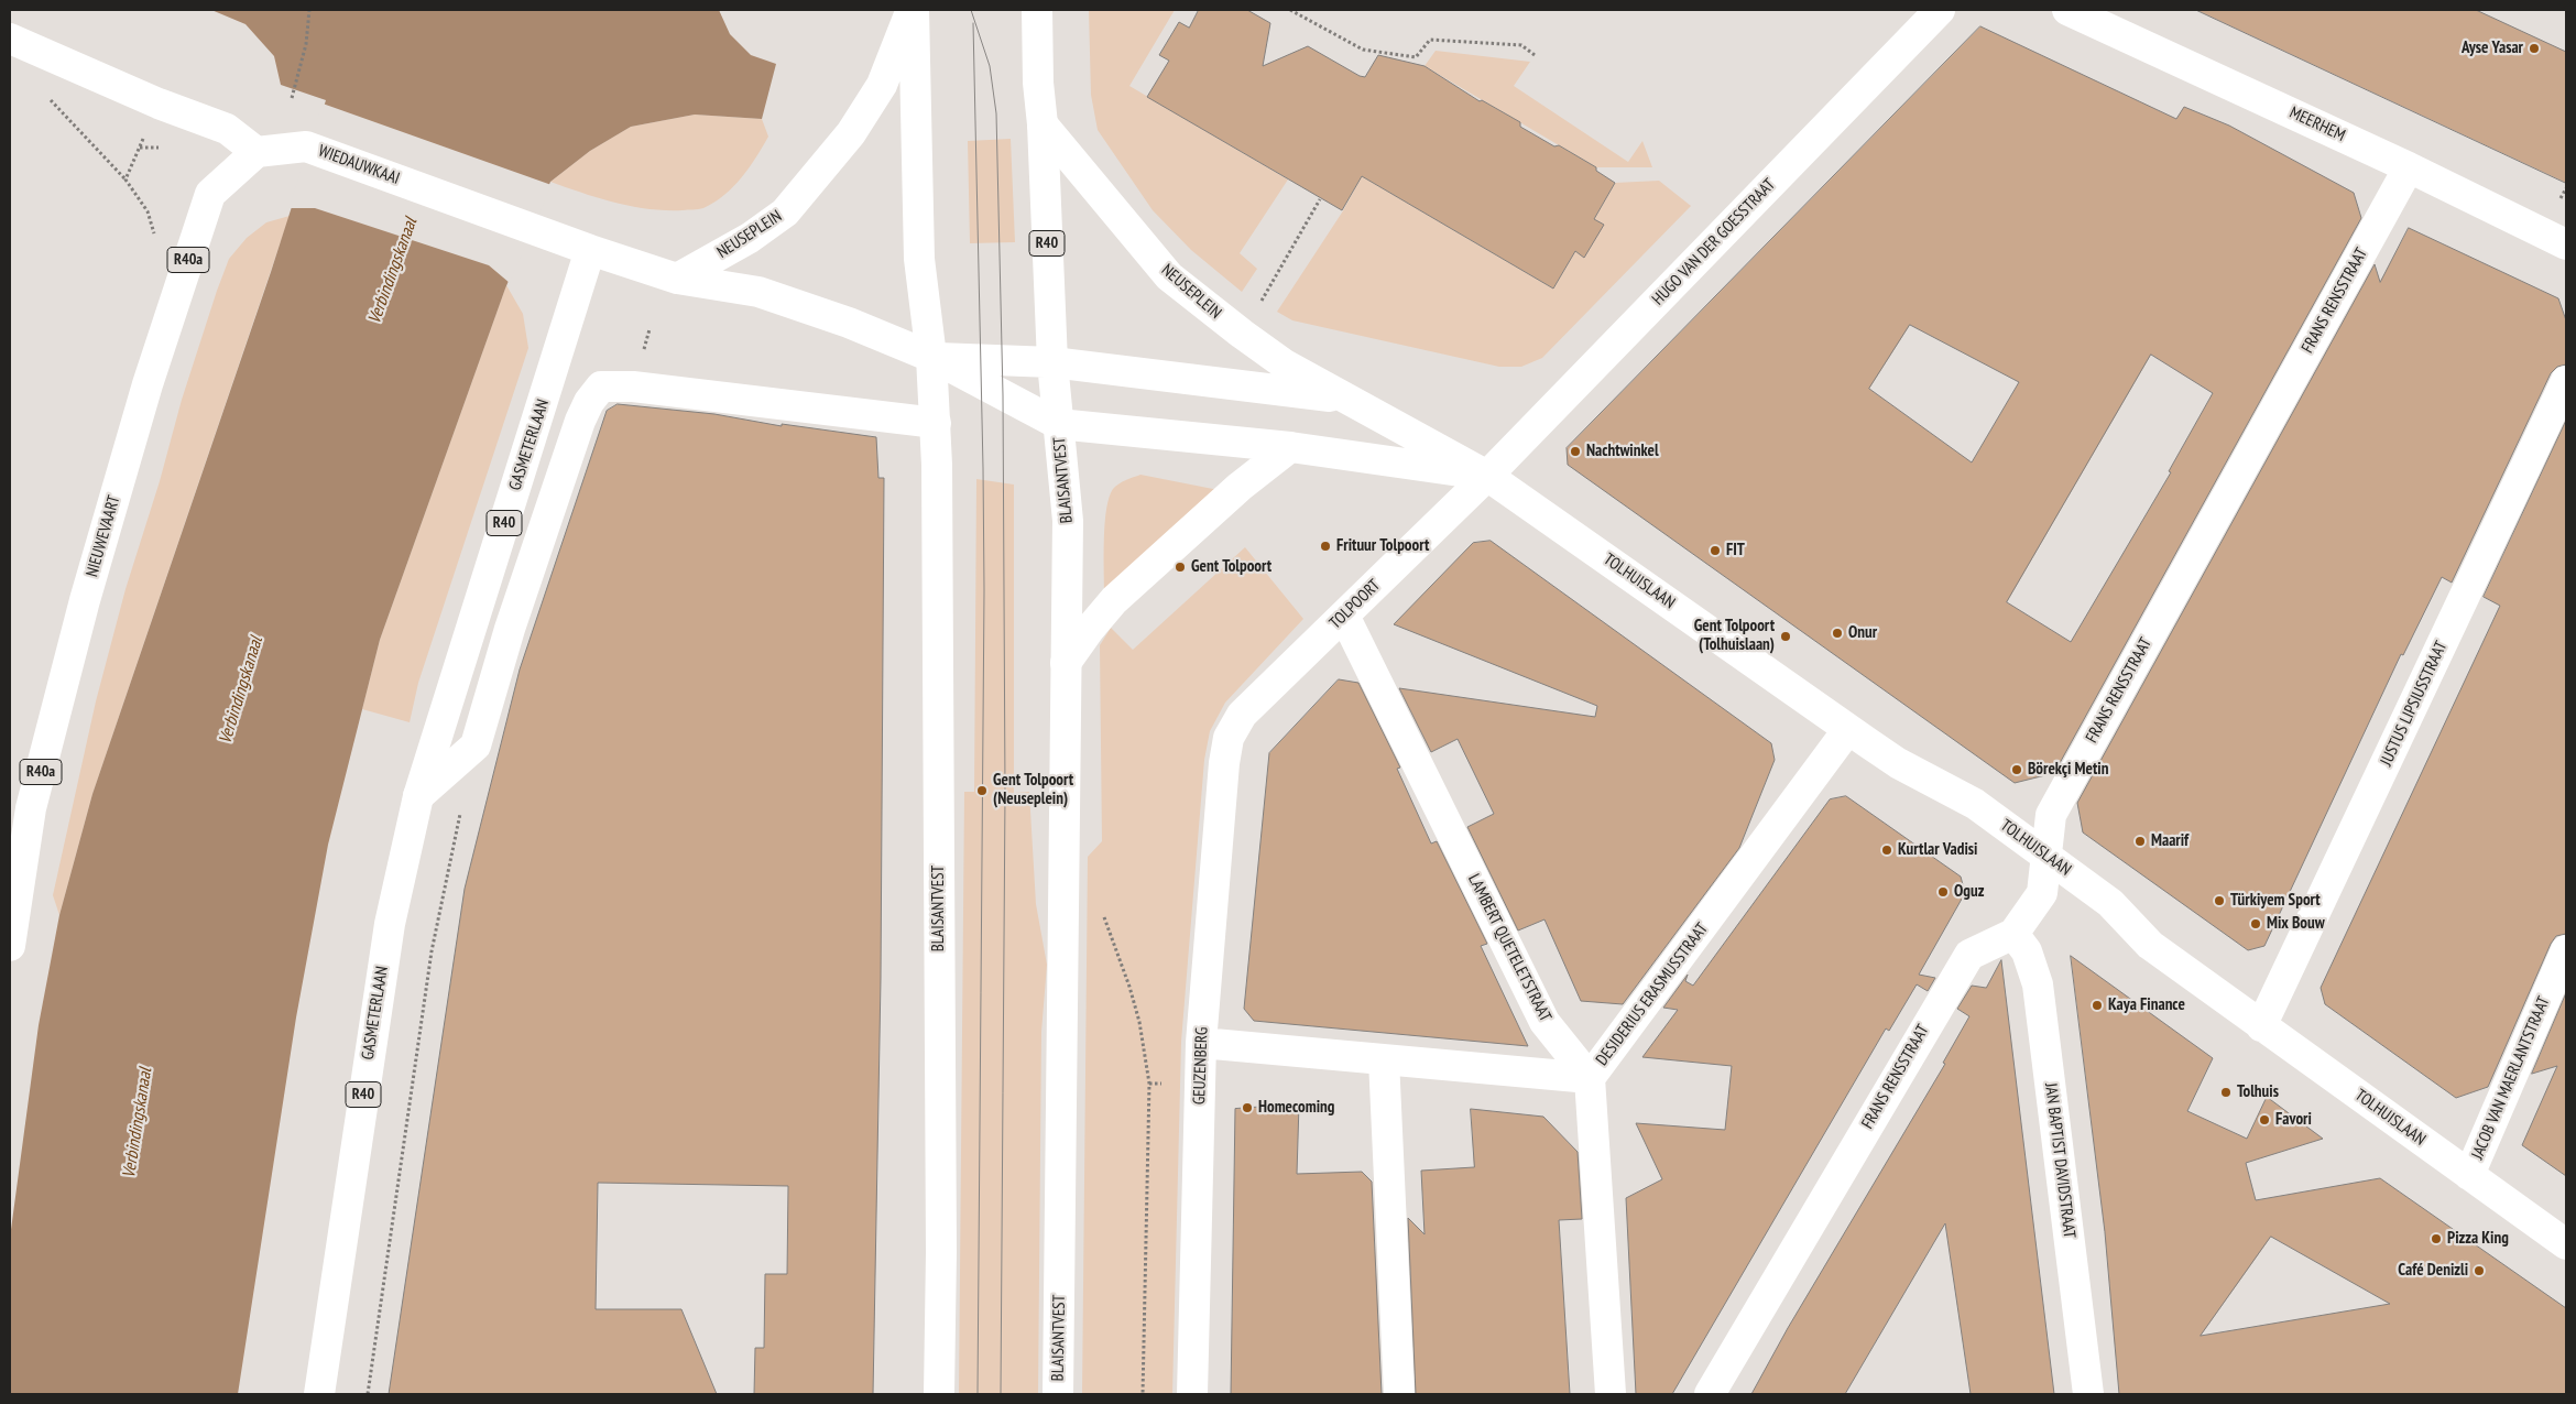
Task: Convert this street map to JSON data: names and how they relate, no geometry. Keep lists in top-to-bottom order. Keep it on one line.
{"streets":{"street":["MEERHEM","WIEDAUWKAAI","NEUSEPLEIN","HUGO VAN DER GOESSTRAAT","R40","R40a","FRANS RENSSTRAAT","GASMETERLAAN","BLAISANTVEST","NIEUWEVAART","TOLHUISLAAN","TOLPOORT","JUSTUS LIPSIUSSTRAAT","LAMBERT QUETELETSTRAAT","DESIDERIUS ERASMUSSTRAAT","GEUZENBERG","JACOB VAN MAERLANTSTRAAT","JAN BAPTIST DAVIDSTRAAT"]},"crossings":[["MEERHEM","FRANS RENSSTRAAT"],["WIEDAUWKAAI","NEUSEPLEIN"],["WIEDAUWKAAI","GASMETERLAAN"],["WIEDAUWKAAI","NIEUWEVAART"],["NEUSEPLEIN","HUGO VAN DER GOESSTRAAT"],["NEUSEPLEIN","R40"],["NEUSEPLEIN","GASMETERLAAN"],["NEUSEPLEIN","BLAISANTVEST"],["NEUSEPLEIN","TOLHUISLAAN"],["NEUSEPLEIN","TOLPOORT"],["HUGO VAN DER GOESSTRAAT","TOLHUISLAAN"],["HUGO VAN DER GOESSTRAAT","TOLPOORT"],["FRANS RENSSTRAAT","TOLHUISLAAN"],["FRANS RENSSTRAAT","JAN BAPTIST DAVIDSTRAAT"],["TOLHUISLAAN","TOLPOORT"],["TOLHUISLAAN","JUSTUS LIPSIUSSTRAAT"],["TOLHUISLAAN","DESIDERIUS ERASMUSSTRAAT"],["TOLHUISLAAN","JACOB VAN MAERLANTSTRAAT"],["TOLPOORT","LAMBERT QUETELETSTRAAT"],["TOLPOORT","GEUZENBERG"],["LAMBERT QUETELETSTRAAT","DESIDERIUS ERASMUSSTRAAT"],["DESIDERIUS ERASMUSSTRAAT","GEUZENBERG"]],"water":["Verbindingskanaal"],"places":["Ayse Yasar","Nachtwinkel","Frituur Tolpoort","FIT","Gent Tolpoort","Onur","Gent Tolpoort (Tolhuislaan)","Börekçi Metin","Gent Tolpoort (Neuseplein)","Maarif","Kurtlar Vadisi","Oguz","Türkiyem Sport","Mix Bouw","Kaya Finance","Tolhuis","Homecoming","Favori","Pizza King","Café Denizli"]}
